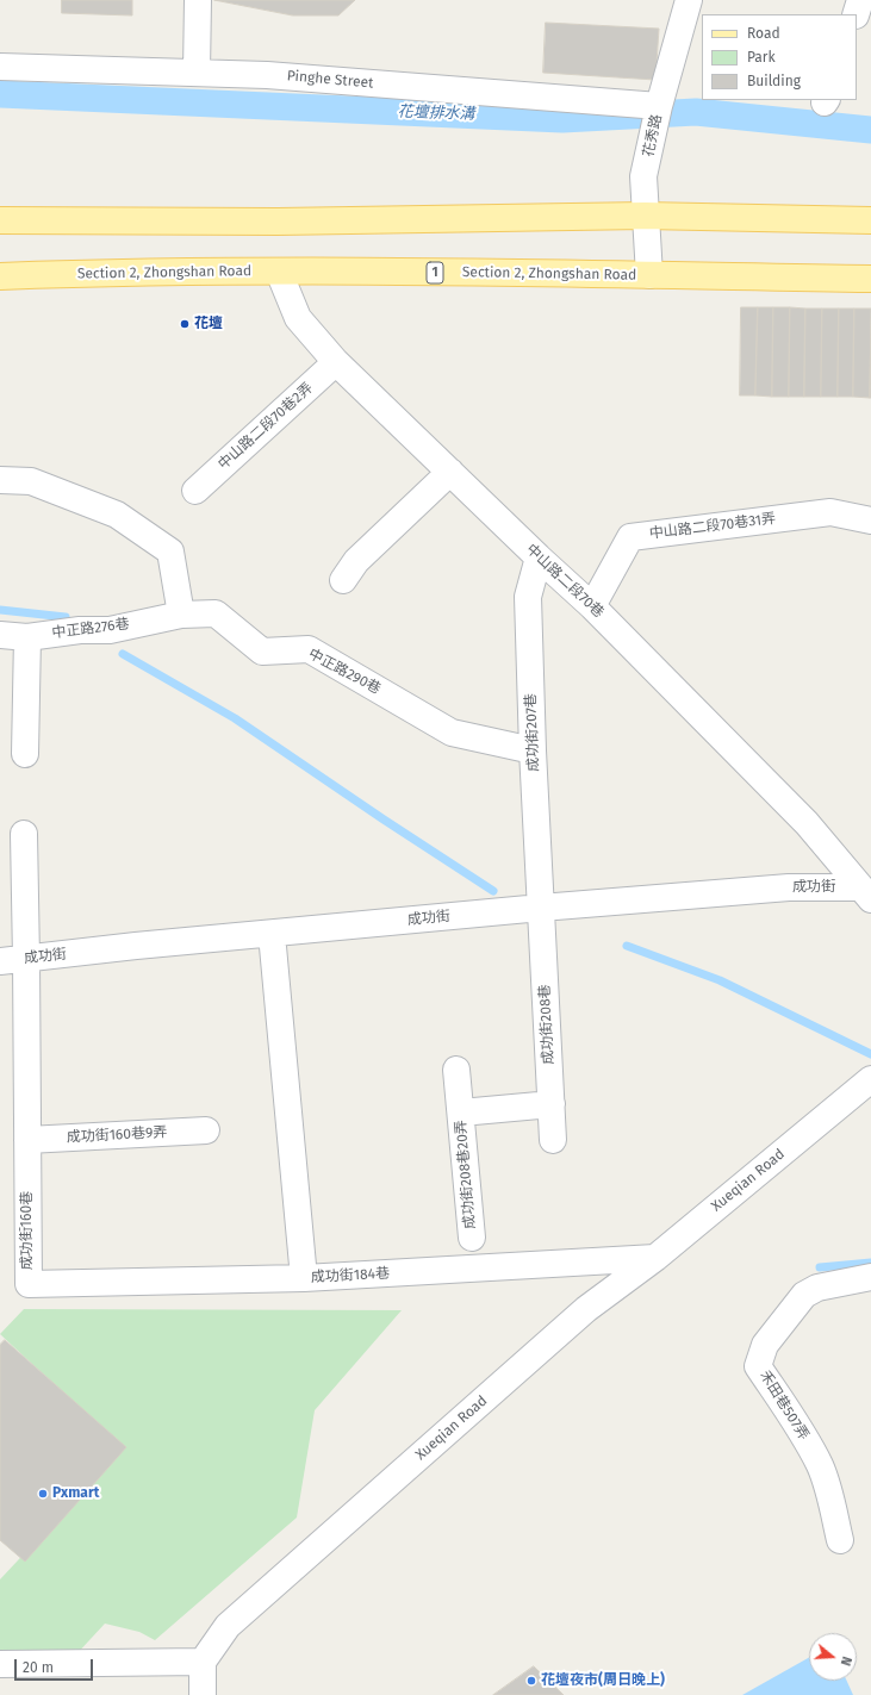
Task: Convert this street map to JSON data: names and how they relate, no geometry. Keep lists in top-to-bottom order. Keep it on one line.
{"streets":{"main road":["Section 2, Zhongshan Road","1"],"street":["Pinghe Street","花秀路","中山路二段70巷2弄","中山路二段70巷31弄","中山路二段70巷","中正路276巷","中正路290巷","成功街207巷","成功街","成功街208巷","成功街160巷9弄","成功街208巷20弄","Xueqian Road","成功街160巷","成功街184巷","禾田巷507弄"]},"crossings":[["Pinghe Street","花秀路"],["花秀路","Section 2, Zhongshan Road"],["Section 2, Zhongshan Road","中山路二段70巷"],["中山路二段70巷2弄","中山路二段70巷"],["中山路二段70巷31弄","中山路二段70巷"],["中山路二段70巷","成功街207巷"],["中山路二段70巷","成功街"],["中正路276巷","中正路290巷"],["中正路290巷","成功街207巷"],["成功街207巷","成功街"],["成功街207巷","成功街208巷"],["成功街","成功街208巷"],["成功街","成功街160巷"],["成功街","成功街184巷"],["成功街208巷","成功街208巷20弄"],["成功街160巷9弄","成功街160巷"],["Xueqian Road","成功街184巷"],["成功街160巷","成功街184巷"]],"water":["花壇排水溝"],"places":["花壇","Pxmart","花壇夜市(周日晚上)"],"legend":["Road","Park","Building"],"scale_bar":"20 m","north":"right"}
